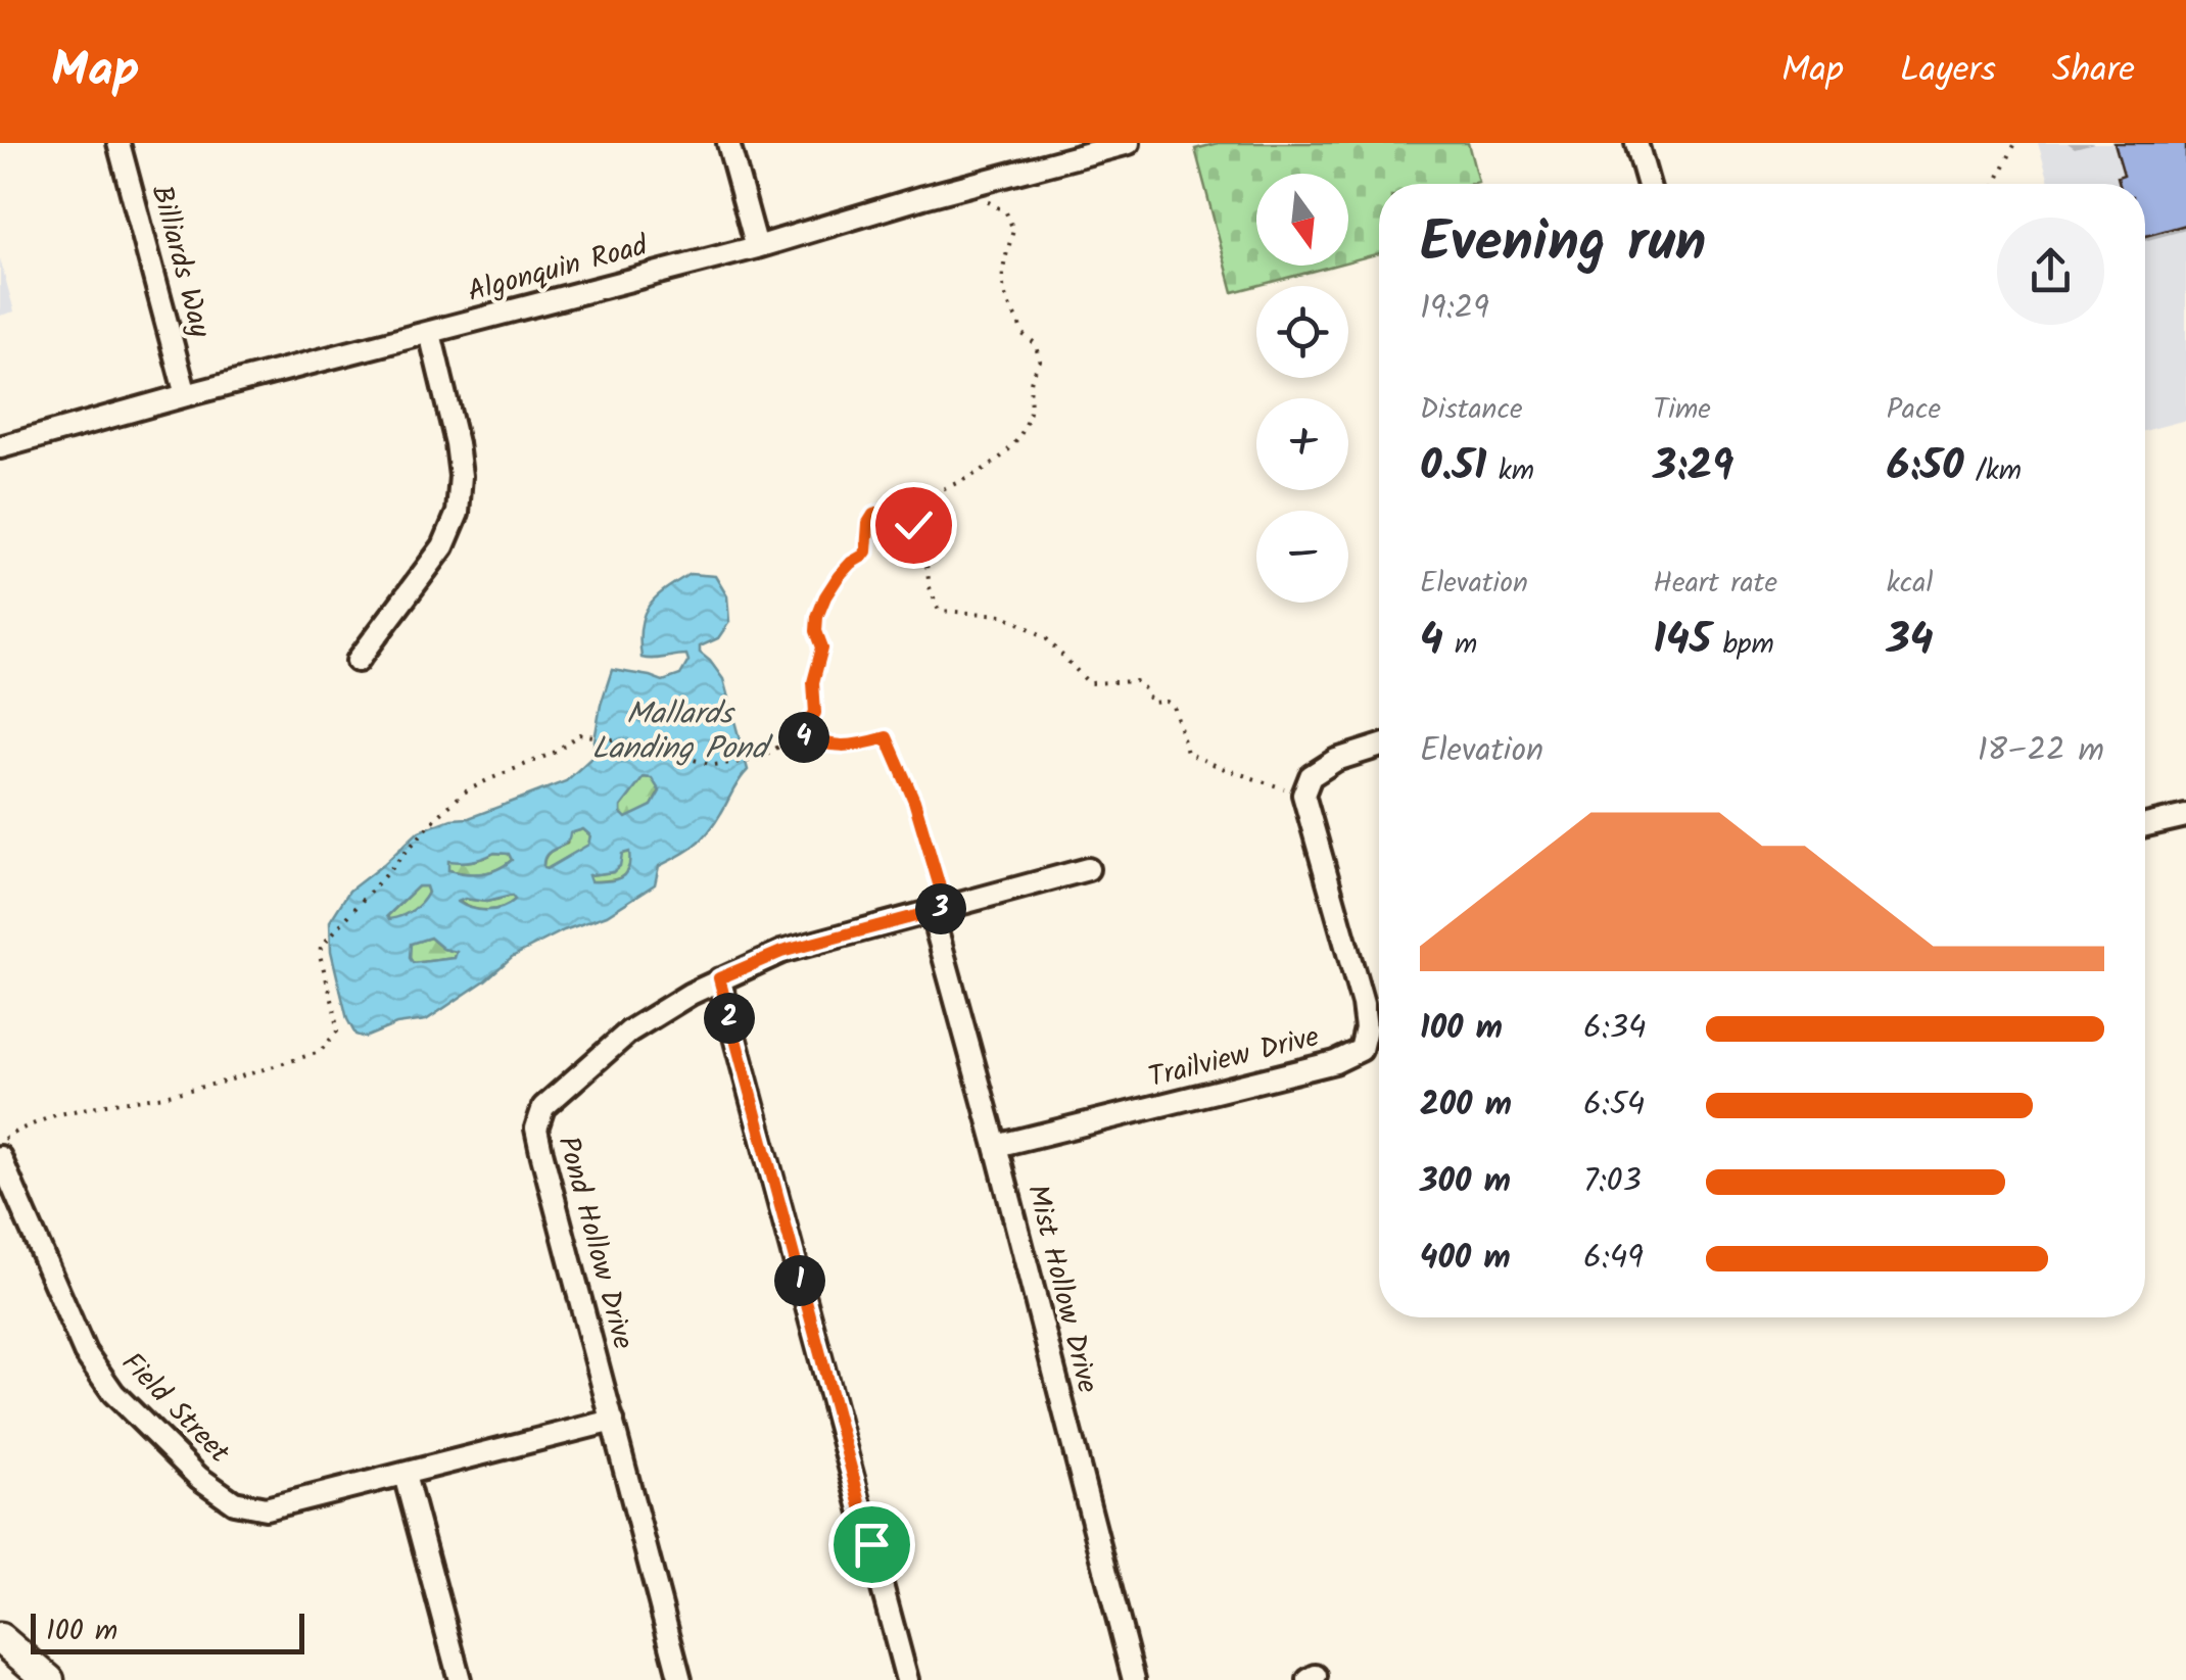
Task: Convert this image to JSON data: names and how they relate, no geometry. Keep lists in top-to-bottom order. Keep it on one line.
{"streets":{"street":["Billiards Way","Algonquin Road","Trailview Drive","Pond Hollow Drive","Mist Hollow Drive","Field Street"]},"crossings":[["Billiards Way","Algonquin Road"],["Trailview Drive","Mist Hollow Drive"],["Pond Hollow Drive","Mist Hollow Drive"],["Pond Hollow Drive","Field Street"]],"water":["Mallards Landing Pond"],"scale_bar":"100 m","north":"bottom","page":{"header":"Map","nav":["Map","Layers","Share"],"map_buttons":["+","−"],"heading":["Evening run","19:29"],"stats":[["Distance","0.51 km"],["Time","3:29"],["Pace","6:50 /km"],["Elevation","4 m"],["Heart rate","145 bpm"],["kcal","34"]],"chart":["Elevation","18–22 m"],"pins":["4","3","2","1"],"list":[{"name":"100 m","note":"6:34"},{"name":"200 m","note":"6:54"},{"name":"300 m","note":"7:03"},{"name":"400 m","note":"6:49"}],"scale":"100 m"}}
